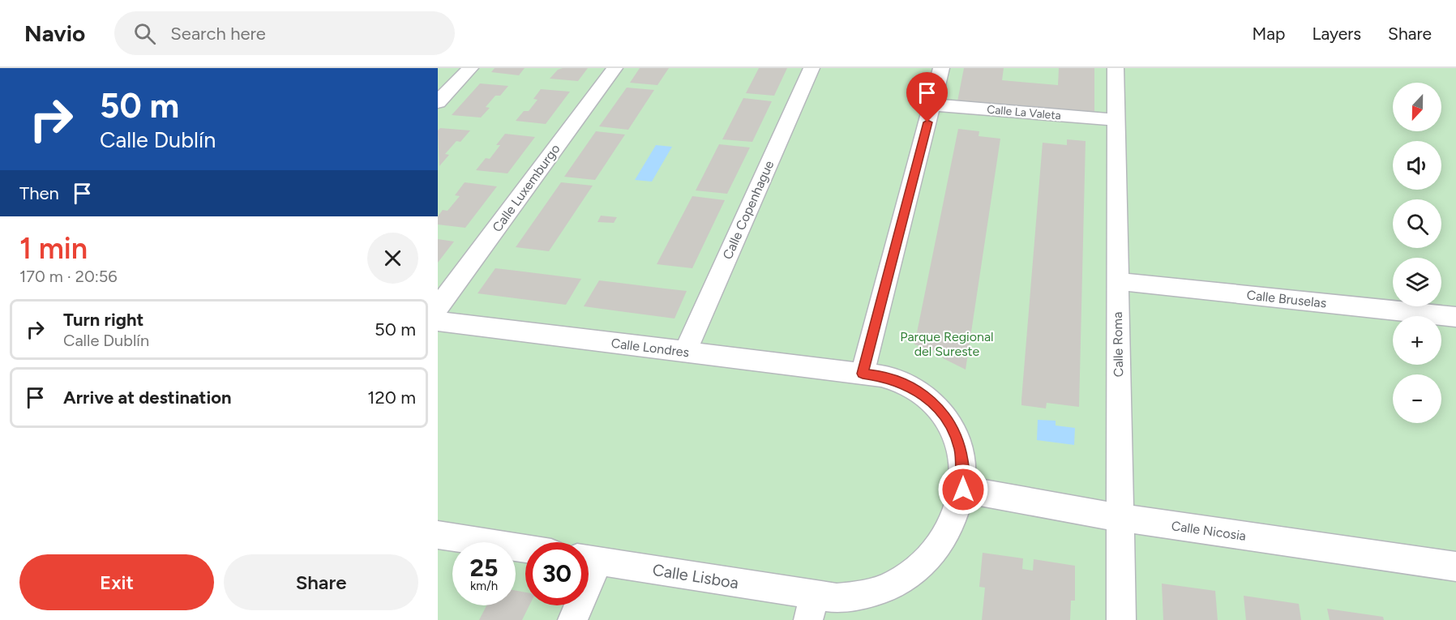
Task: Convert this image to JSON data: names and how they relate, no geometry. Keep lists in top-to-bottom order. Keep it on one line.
{"streets":{"street":["Calle La Valeta","Calle Luxemburgo","Calle Copenhague","Calle Bruselas","Calle Roma","Calle Londres","Calle Nicosia","Calle Lisboa"]},"crossings":[["Calle La Valeta","Calle Roma"],["Calle Copenhague","Calle Londres"],["Calle Bruselas","Calle Roma"],["Calle Roma","Calle Nicosia"],["Calle Londres","Calle Nicosia"],["Calle Londres","Calle Lisboa"],["Calle Nicosia","Calle Lisboa"]],"parks":["Parque Regional del Sureste"],"north":"bottom","page":{"header":"Navio","search":"Search here","nav":["Map","Layers","Share"],"turn":["50 m","Calle Dublín"],"map_buttons":["+","−"],"then":"Then","heading":["1 min","170 m · 20:56"],"list":[{"name":"Turn right","note":"Calle Dublín","value":"50 m"},{"name":"Arrive at destination","value":"120 m"}],"speed":"25 km/h","limit":"30","buttons":["Exit","Share"]}}
